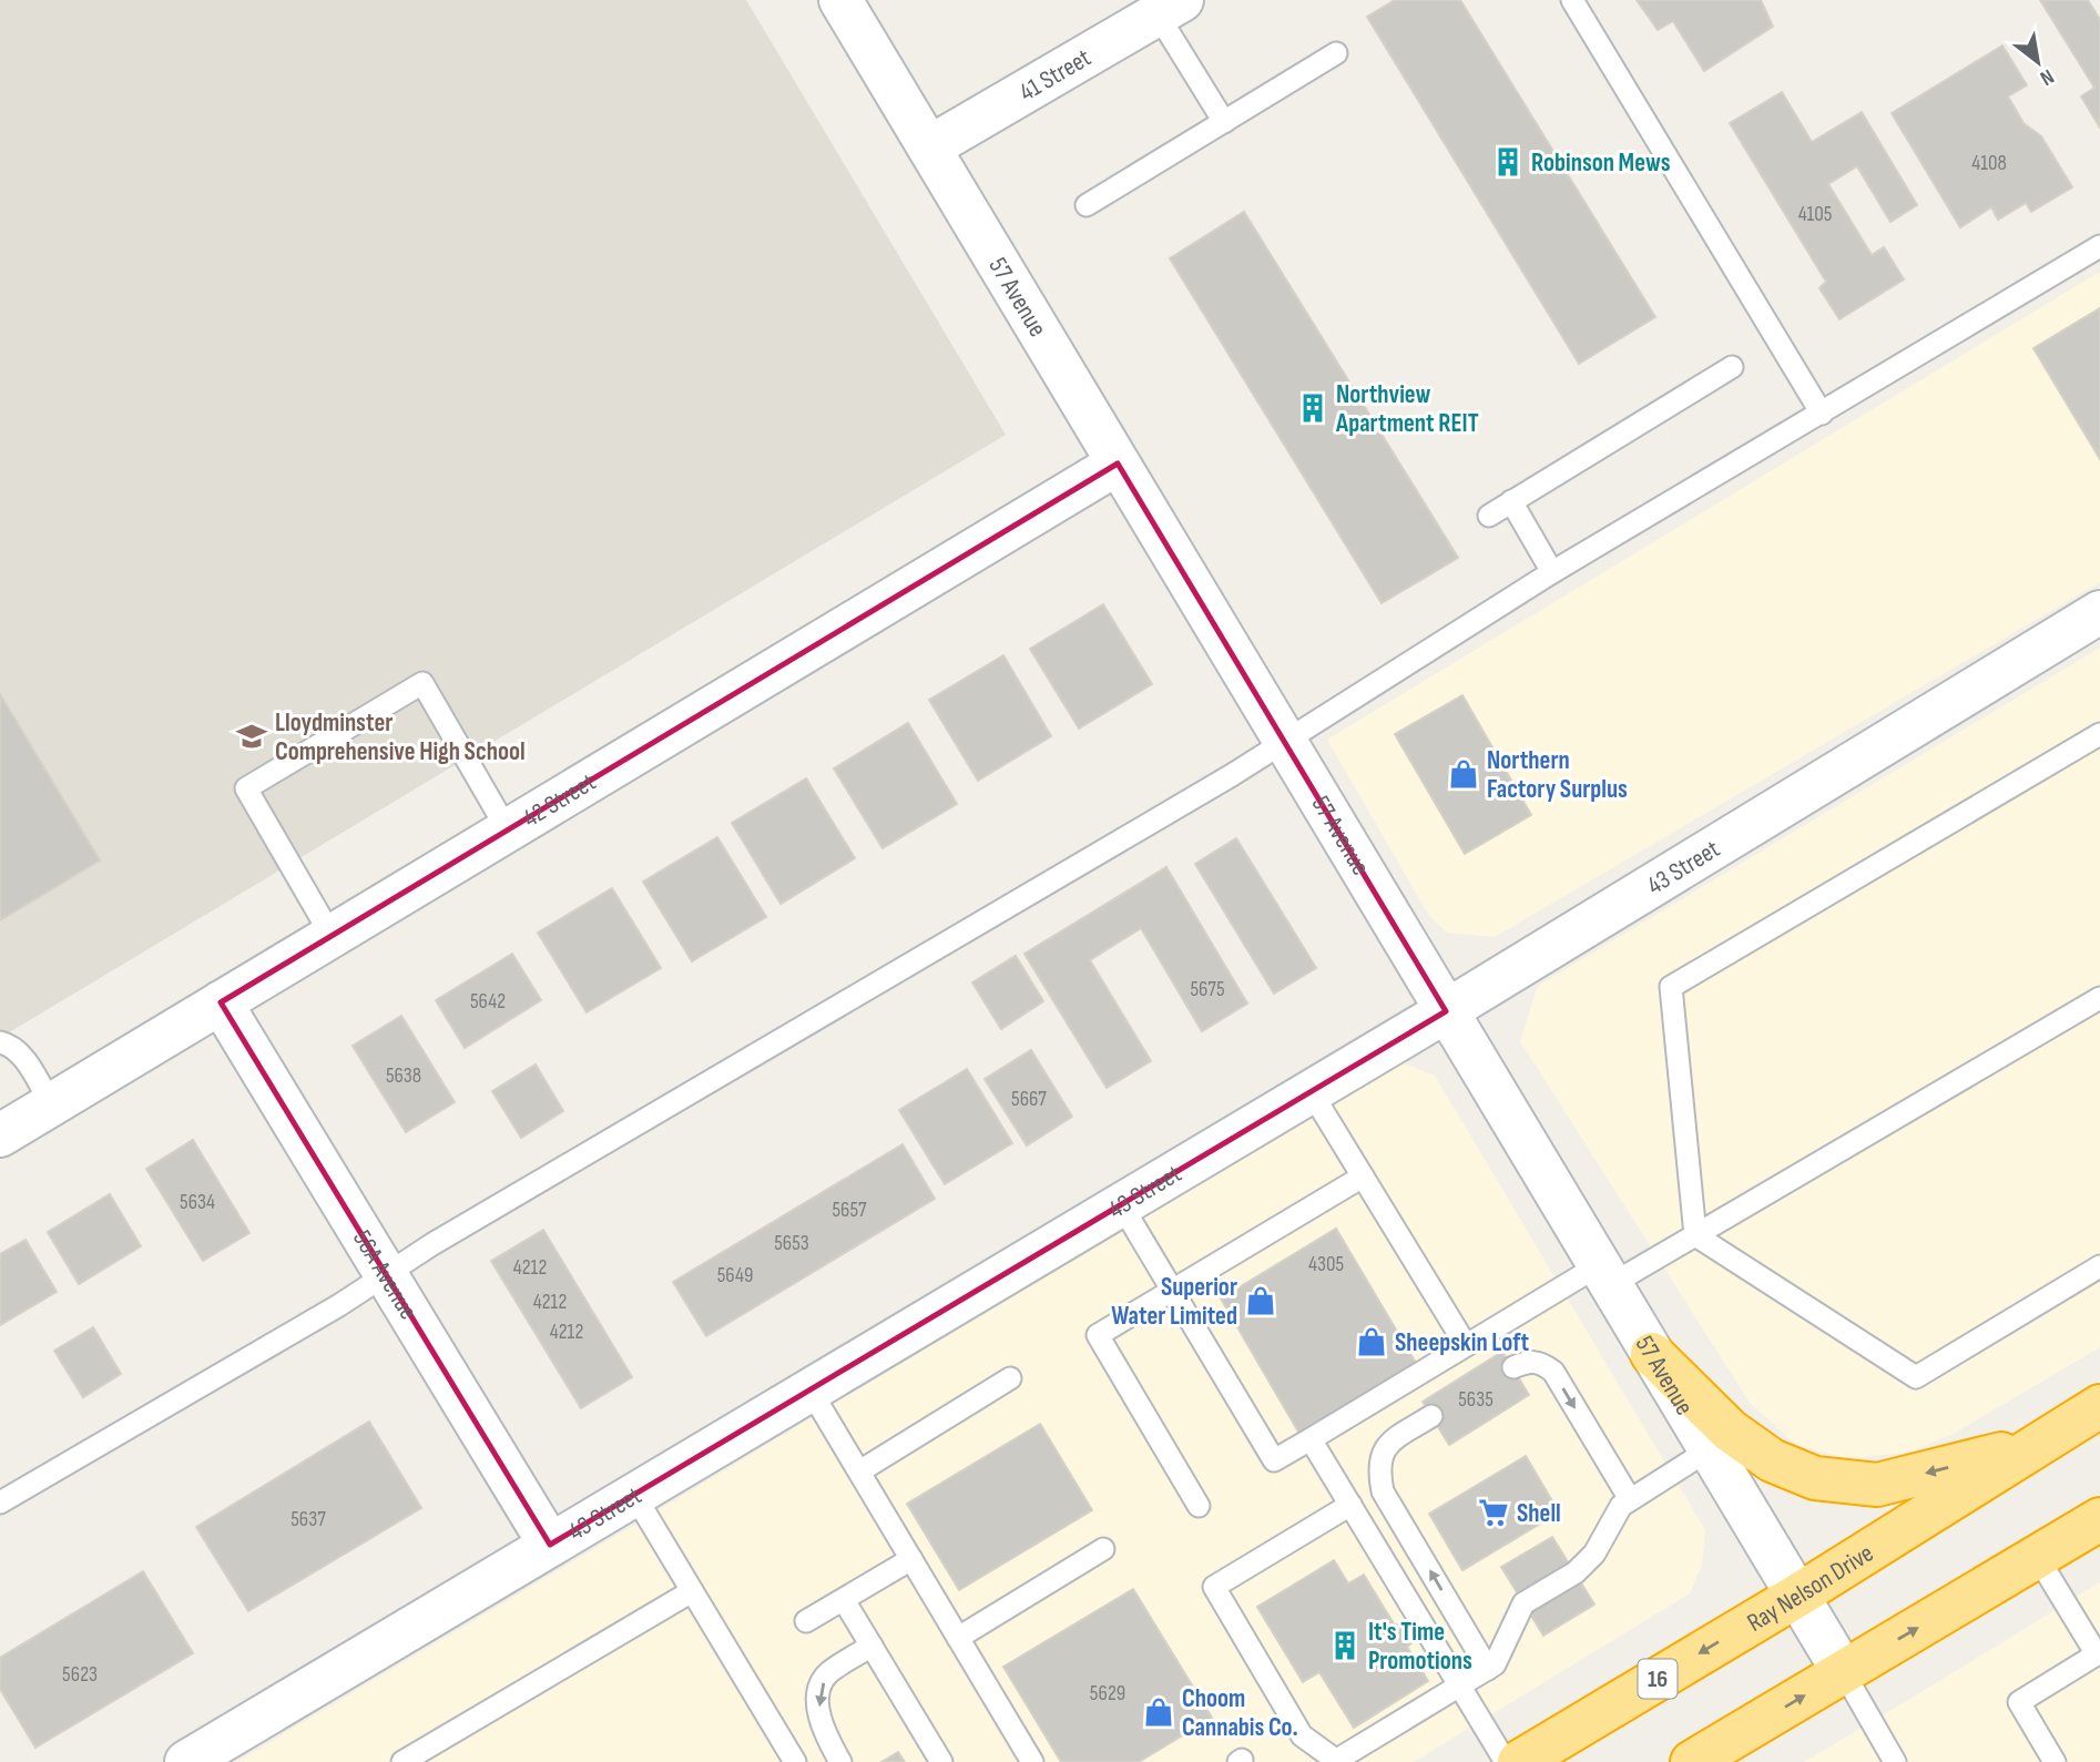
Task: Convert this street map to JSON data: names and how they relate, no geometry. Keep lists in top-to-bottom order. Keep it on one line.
{"streets":{"highway":["Ray Nelson Drive","16"],"street":["41 Street","57 Avenue","42 Street","43 Street","56A Avenue"]},"crossings":[["41 Street","57 Avenue"],["57 Avenue","42 Street"],["57 Avenue","43 Street"],["57 Avenue","Ray Nelson Drive"],["42 Street","56A Avenue"],["43 Street","56A Avenue"]],"places":{"building":["Robinson Mews","Northview Apartment REIT","It's Time Promotions"],"school or university":["Lloydminster Comprehensive High School"],"shop":["Northern Factory Surplus","Superior Water Limited","Sheepskin Loft","Choom Cannabis Co."],"supermarket":["Shell"]},"house_numbers":["4108","4105","5675","5642","5638","5667","5634","5657","5653","4305","4212","5649","4212","4212","5635","5637","5623","5629"],"north":"bottom right"}
